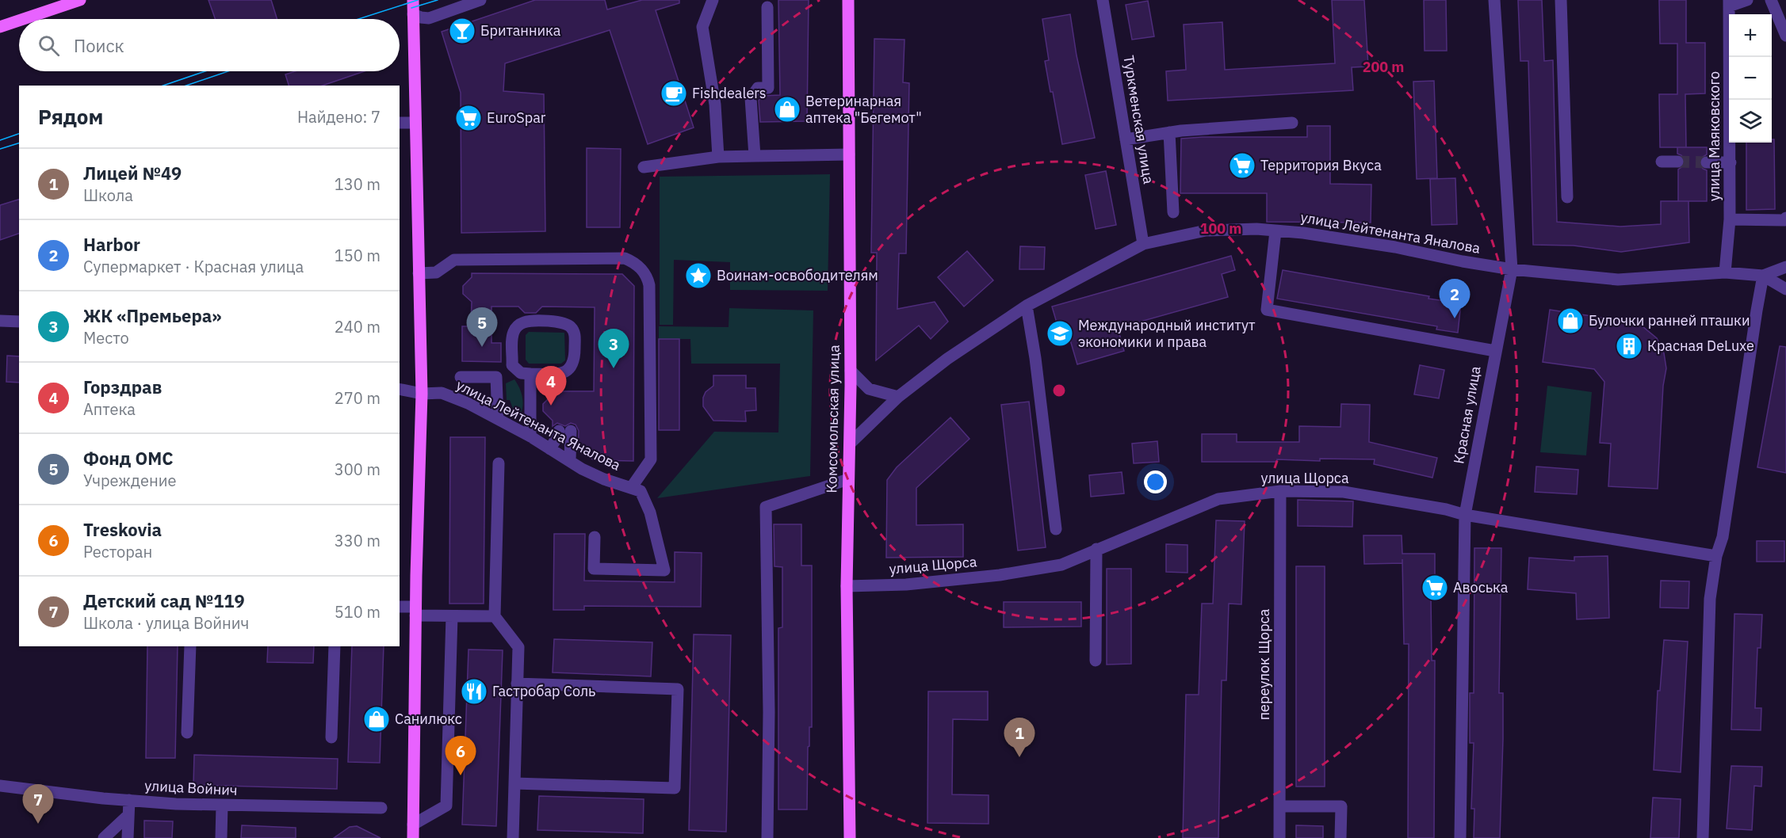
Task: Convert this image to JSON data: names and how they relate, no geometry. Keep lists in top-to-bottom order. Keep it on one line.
{"streets":{"main road":["Комсомольская улица"],"street":["Туркменская улица","улица Маяковского","улица Лейтенанта Яналова","Красная улица","улица Щорса","переулок Щорса","улица Войнич"]},"crossings":[["Туркменская улица","улица Лейтенанта Яналова"],["улица Маяковского","улица Лейтенанта Яналова"],["улица Лейтенанта Яналова","Красная улица"],["улица Лейтенанта Яналова","Комсомольская улица"],["Красная улица","улица Щорса"],["Комсомольская улица","улица Щорса"],["улица Щорса","переулок Щорса"]],"places":{"bar":["Британника"],"cafe":["Fishdealers"],"shop":["Ветеринарная аптека \"Бегемот\"","Булочки ранней пташки","Санилюкс"],"supermarket":["EuroSpar","Территория Вкуса","Авоська"],"place":["Воинам-освободителям"],"school or university":["Международный институт экономики и права"],"building":["Красная DeLuxe"],"restaurant":["Гастробар Соль"]},"page":{"map_buttons":["+","−"],"search":"Поиск","heading":["Рядом","Найдено: 7"],"list":[{"mark":"1","name":"Лицей №49","note":"Школа","value":"130 m"},{"mark":"2","name":"Harbor","note":"Супермаркет · Красная улица","value":"150 m"},{"mark":"3","name":"ЖК «Премьера»","note":"Место","value":"240 m"},{"mark":"4","name":"Горздрав","note":"Аптека","value":"270 m"},{"mark":"5","name":"Фонд ОМС","note":"Учреждение","value":"300 m"},{"mark":"6","name":"Treskovia","note":"Ресторан","value":"330 m"},{"mark":"7","name":"Детский сад №119","note":"Школа · улица Войнич","value":"510 m"}],"pins":["2","5","3","4","1","6","7"]},"rings":["200 m","100 m"]}
